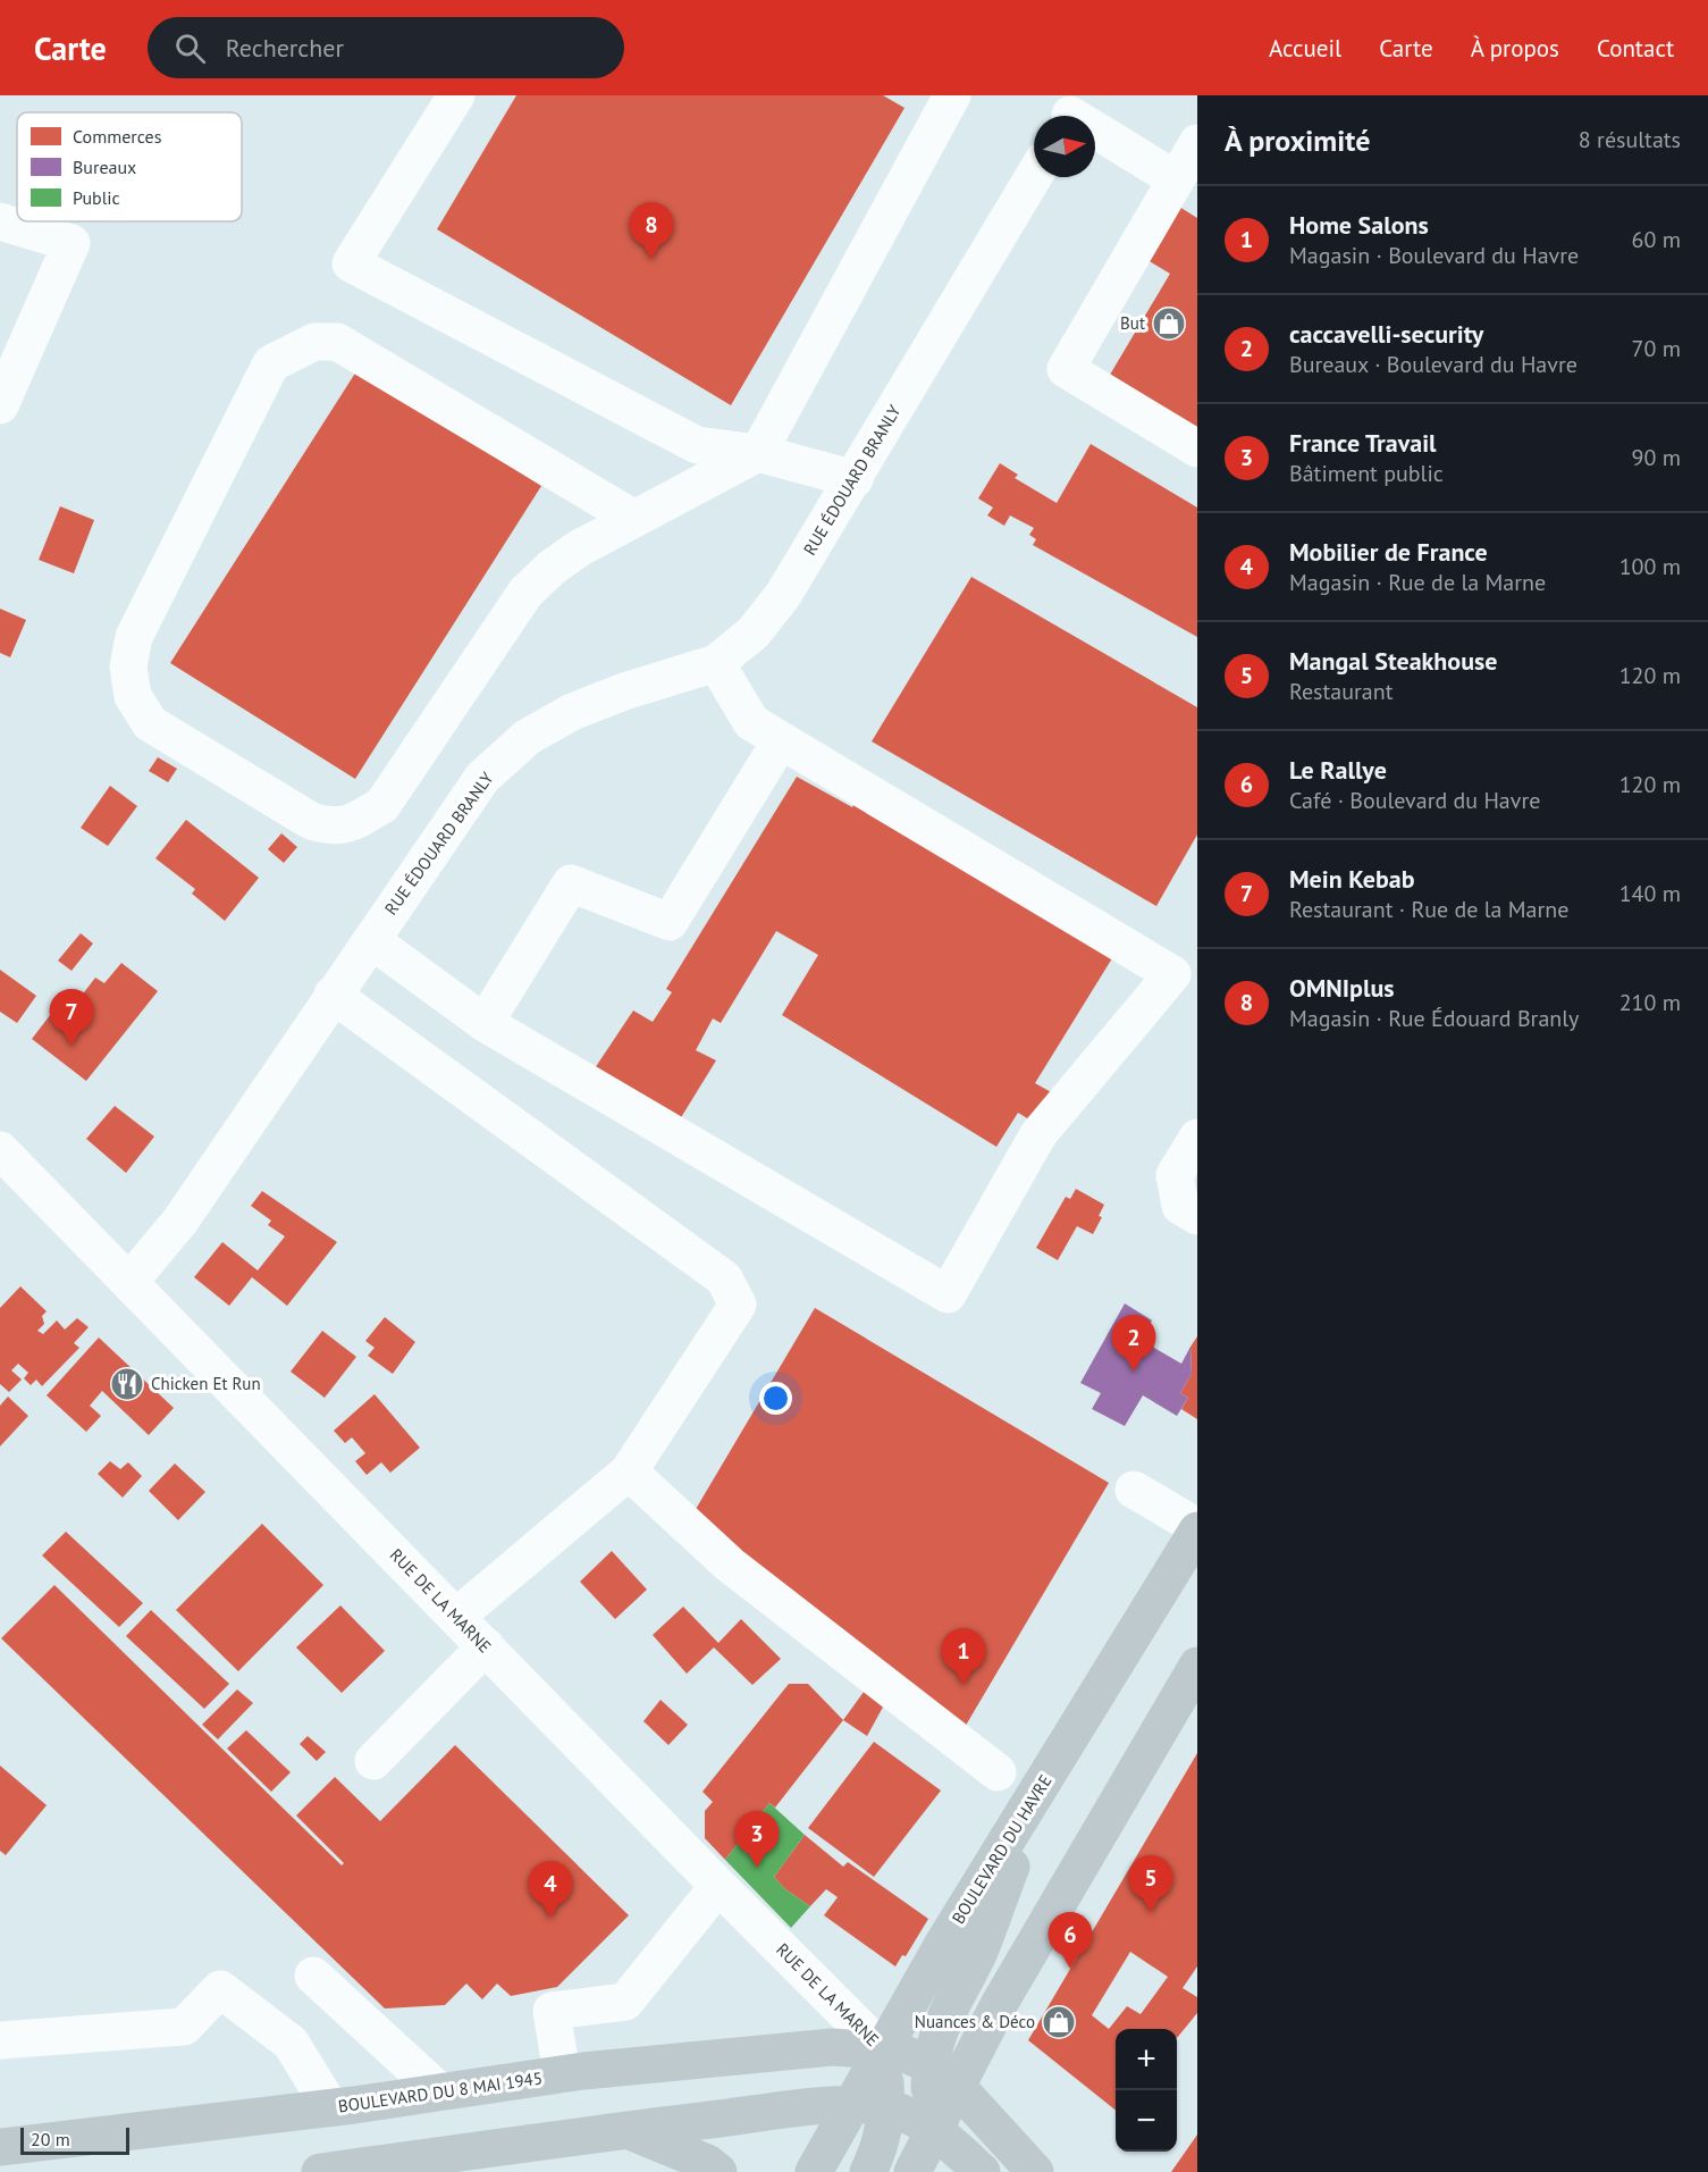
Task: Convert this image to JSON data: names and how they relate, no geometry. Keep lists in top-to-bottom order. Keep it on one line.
{"streets":{"main road":["BOULEVARD DU HAVRE","BOULEVARD DU 8 MAI 1945"],"street":["RUE ÉDOUARD BRANLY","RUE DE LA MARNE"]},"crossings":[["RUE ÉDOUARD BRANLY","RUE DE LA MARNE"],["RUE DE LA MARNE","BOULEVARD DU HAVRE"],["RUE DE LA MARNE","BOULEVARD DU 8 MAI 1945"],["BOULEVARD DU HAVRE","BOULEVARD DU 8 MAI 1945"]],"places":{"shop":["But","Nuances & Déco"],"restaurant":["Chicken Et Run"]},"legend":["Commerces","Bureaux","Public"],"scale_bar":"20 m","north":"right","page":{"header":"Carte","search":"Rechercher","nav":["Accueil","Carte","À propos","Contact"],"heading":["À proximité","8 résultats"],"list":[{"mark":"1","name":"Home Salons","note":"Magasin · Boulevard du Havre","value":"60 m"},{"mark":"2","name":"caccavelli-security","note":"Bureaux · Boulevard du Havre","value":"70 m"},{"mark":"3","name":"France Travail","note":"Bâtiment public","value":"90 m"},{"mark":"4","name":"Mobilier de France","note":"Magasin · Rue de la Marne","value":"100 m"},{"mark":"5","name":"Mangal Steakhouse","note":"Restaurant","value":"120 m"},{"mark":"6","name":"Le Rallye","note":"Café · Boulevard du Havre","value":"120 m"},{"mark":"7","name":"Mein Kebab","note":"Restaurant · Rue de la Marne","value":"140 m"},{"mark":"8","name":"OMNIplus","note":"Magasin · Rue Édouard Branly","value":"210 m"}],"pins":["8","7","2","1","3","5","4","6"],"map_buttons":["+","−"],"scale":"20 m"}}
